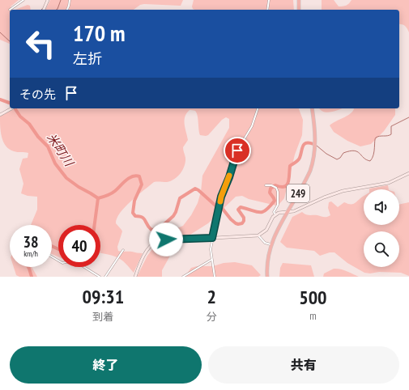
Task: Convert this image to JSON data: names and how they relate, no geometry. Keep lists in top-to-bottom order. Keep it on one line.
{"streets":{"highway":["249"]},"water":["米町川"],"page":{"turn":["170 m","左折"],"then":"その先","speed":"38 km/h","limit":"40","eta":["09:31","到着","2","分","500","m"],"buttons":["終了","共有"]}}
